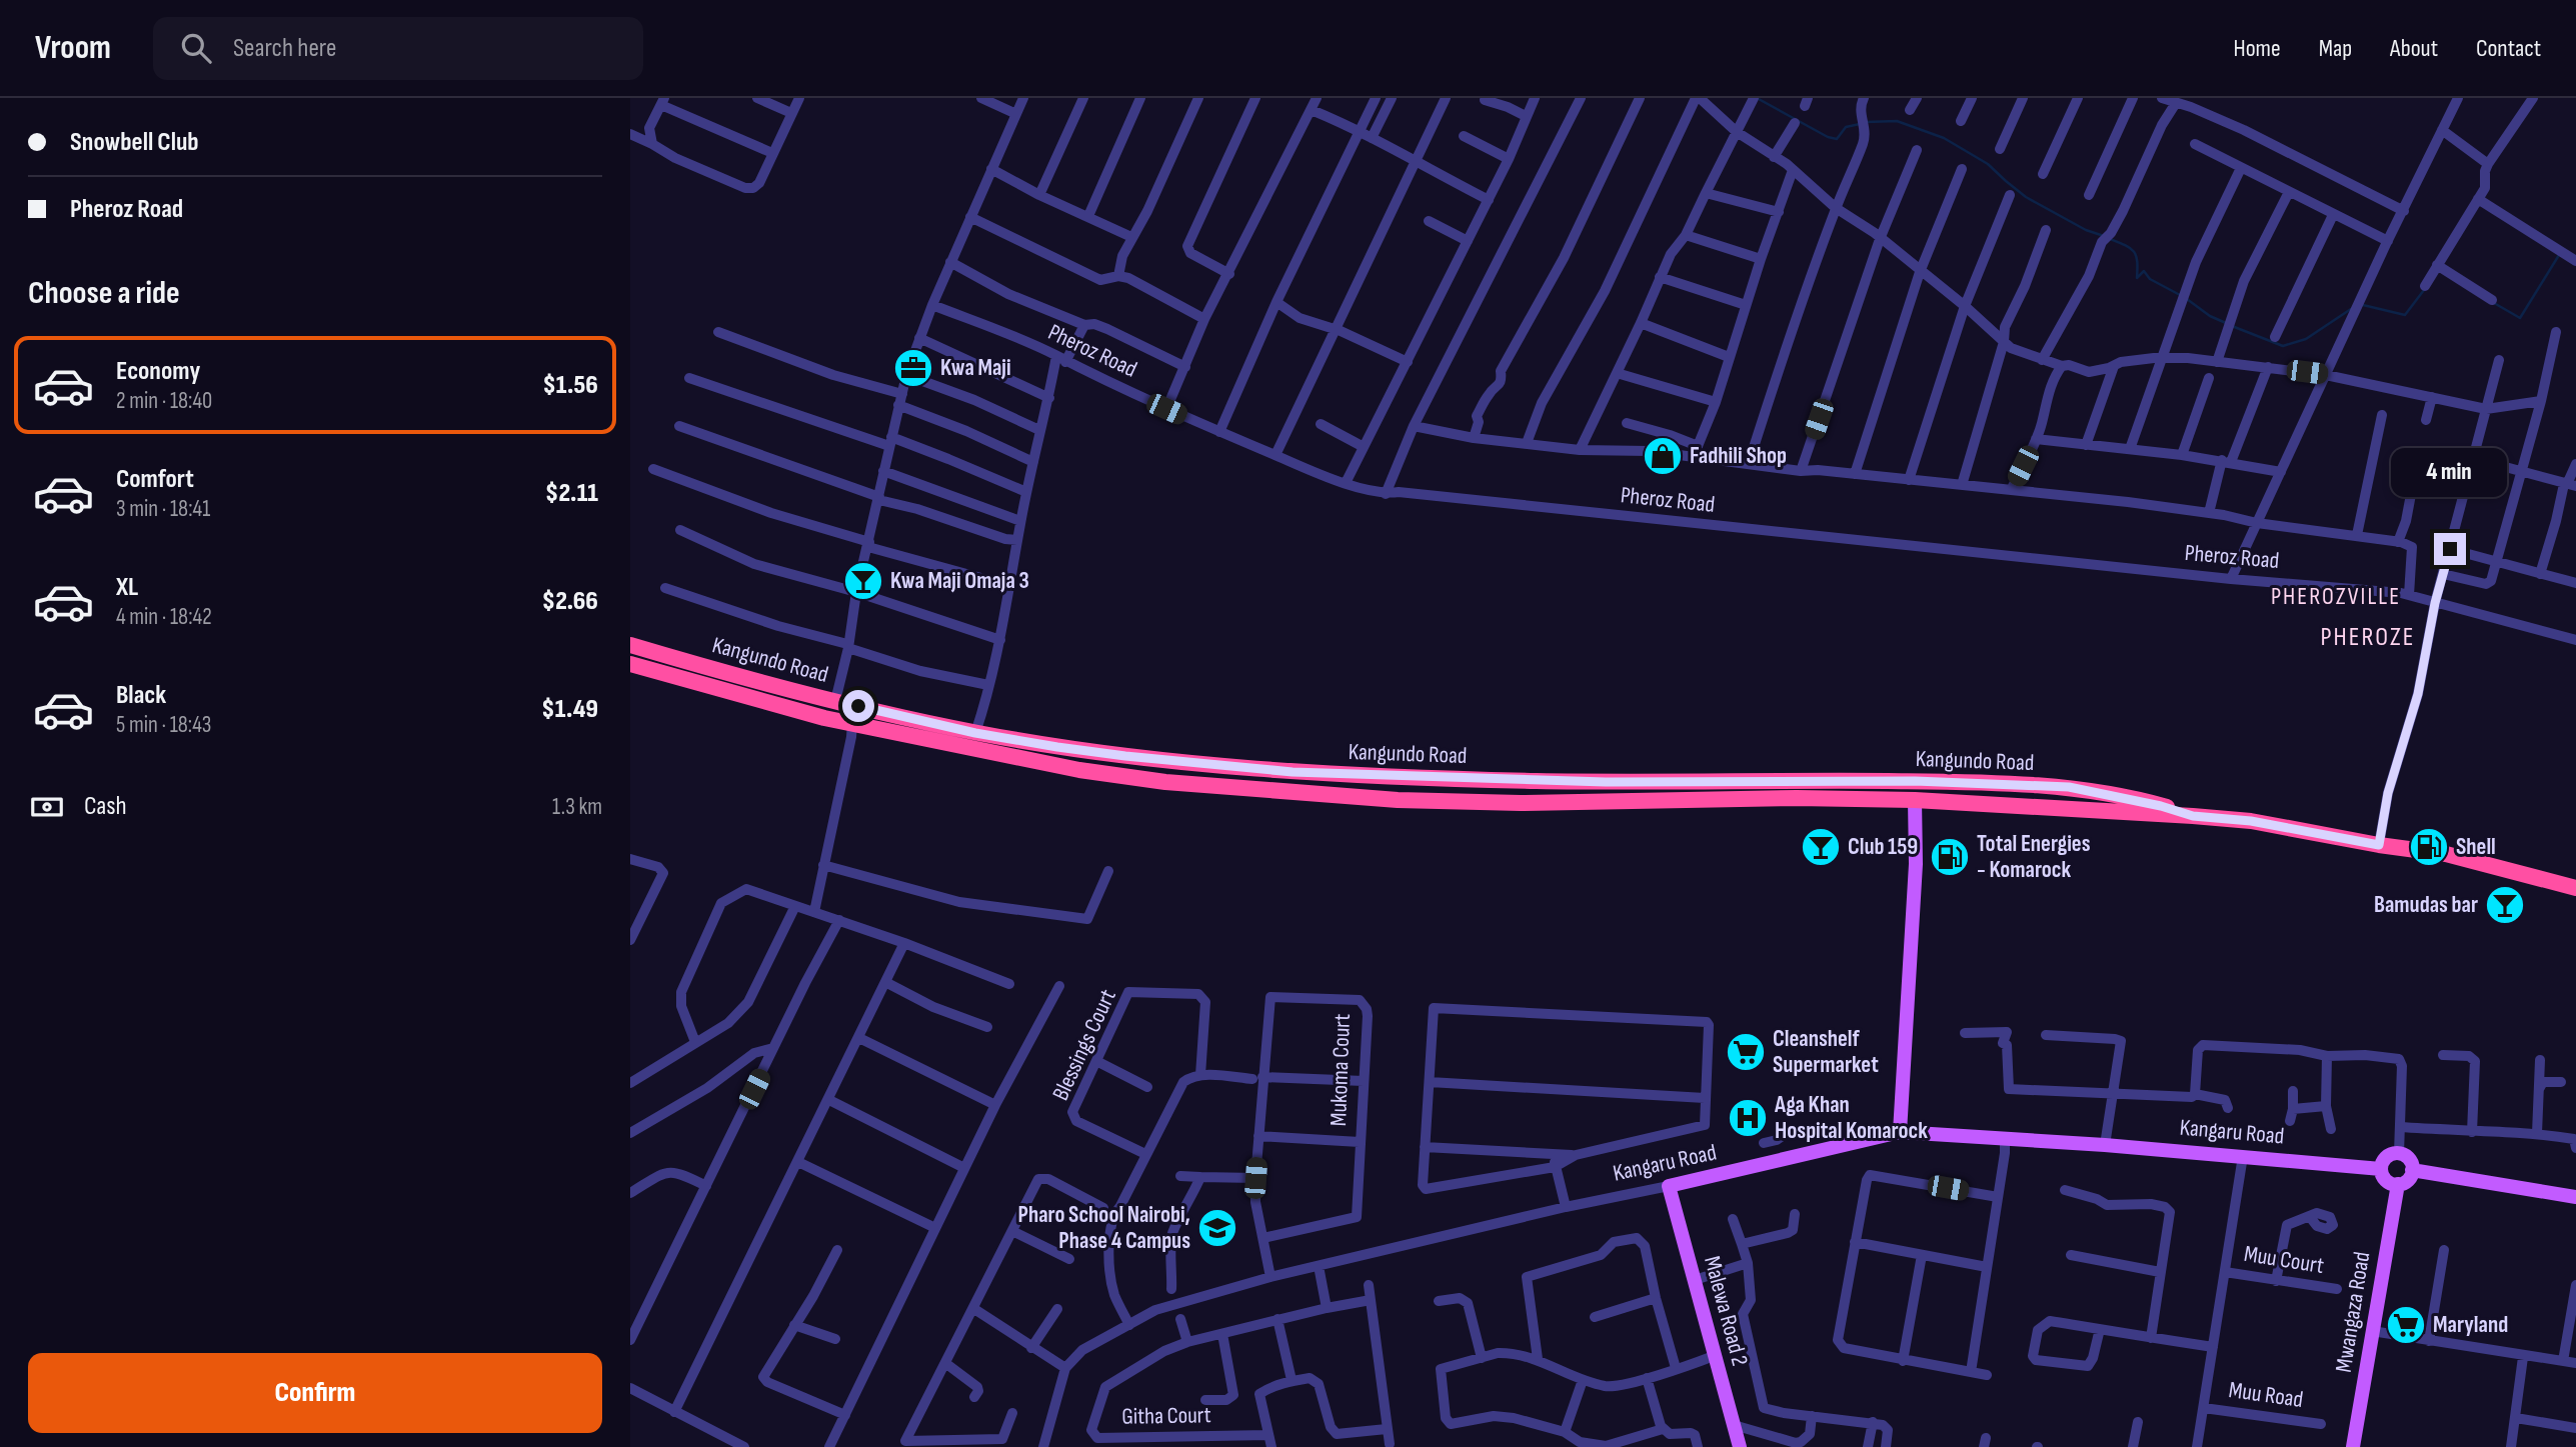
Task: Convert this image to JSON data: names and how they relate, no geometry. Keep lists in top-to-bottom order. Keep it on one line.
{"streets":{"highway":["Kangundo Road"],"main road":["Kangaru Road","Malewa Road 2","Mwangaza Road"],"street":["Pheroz Road","Blessings Court","Mukoma Court","Muu Court","Muu Road","Githa Court"]},"crossings":[["Kangaru Road","Malewa Road 2"],["Kangaru Road","Mwangaza Road"]],"districts":["PHEROZVILLE","PHEROZE"],"places":{"office":["Kwa Maji"],"shop":["Fadhili Shop"],"bar":["Kwa Maji Omaja 3","Club 159","Bamudas bar"],"fuel station":["Shell","Total Energies - Komarock"],"supermarket":["Cleanshelf Supermarket","Maryland"],"hospital":["Aga Khan Hospital Komarock"],"school or university":["Pharo School Nairobi, Phase 4 Campus"]},"page":{"header":"Vroom","search":"Search here","nav":["Home","Map","About","Contact"],"banner":["Snowbell Club","Pheroz Road"],"heading":"Choose a ride","list":[{"name":"Economy","note":"2 min · 18:40","value":"$1.56"},{"name":"Comfort","note":"3 min · 18:41","value":"$2.11"},{"name":"XL","note":"4 min · 18:42","value":"$2.66"},{"name":"Black","note":"5 min · 18:43","value":"$1.49"}],"bubble":"4 min","pay":["Cash","1.3 km"],"buttons":"Confirm"}}
